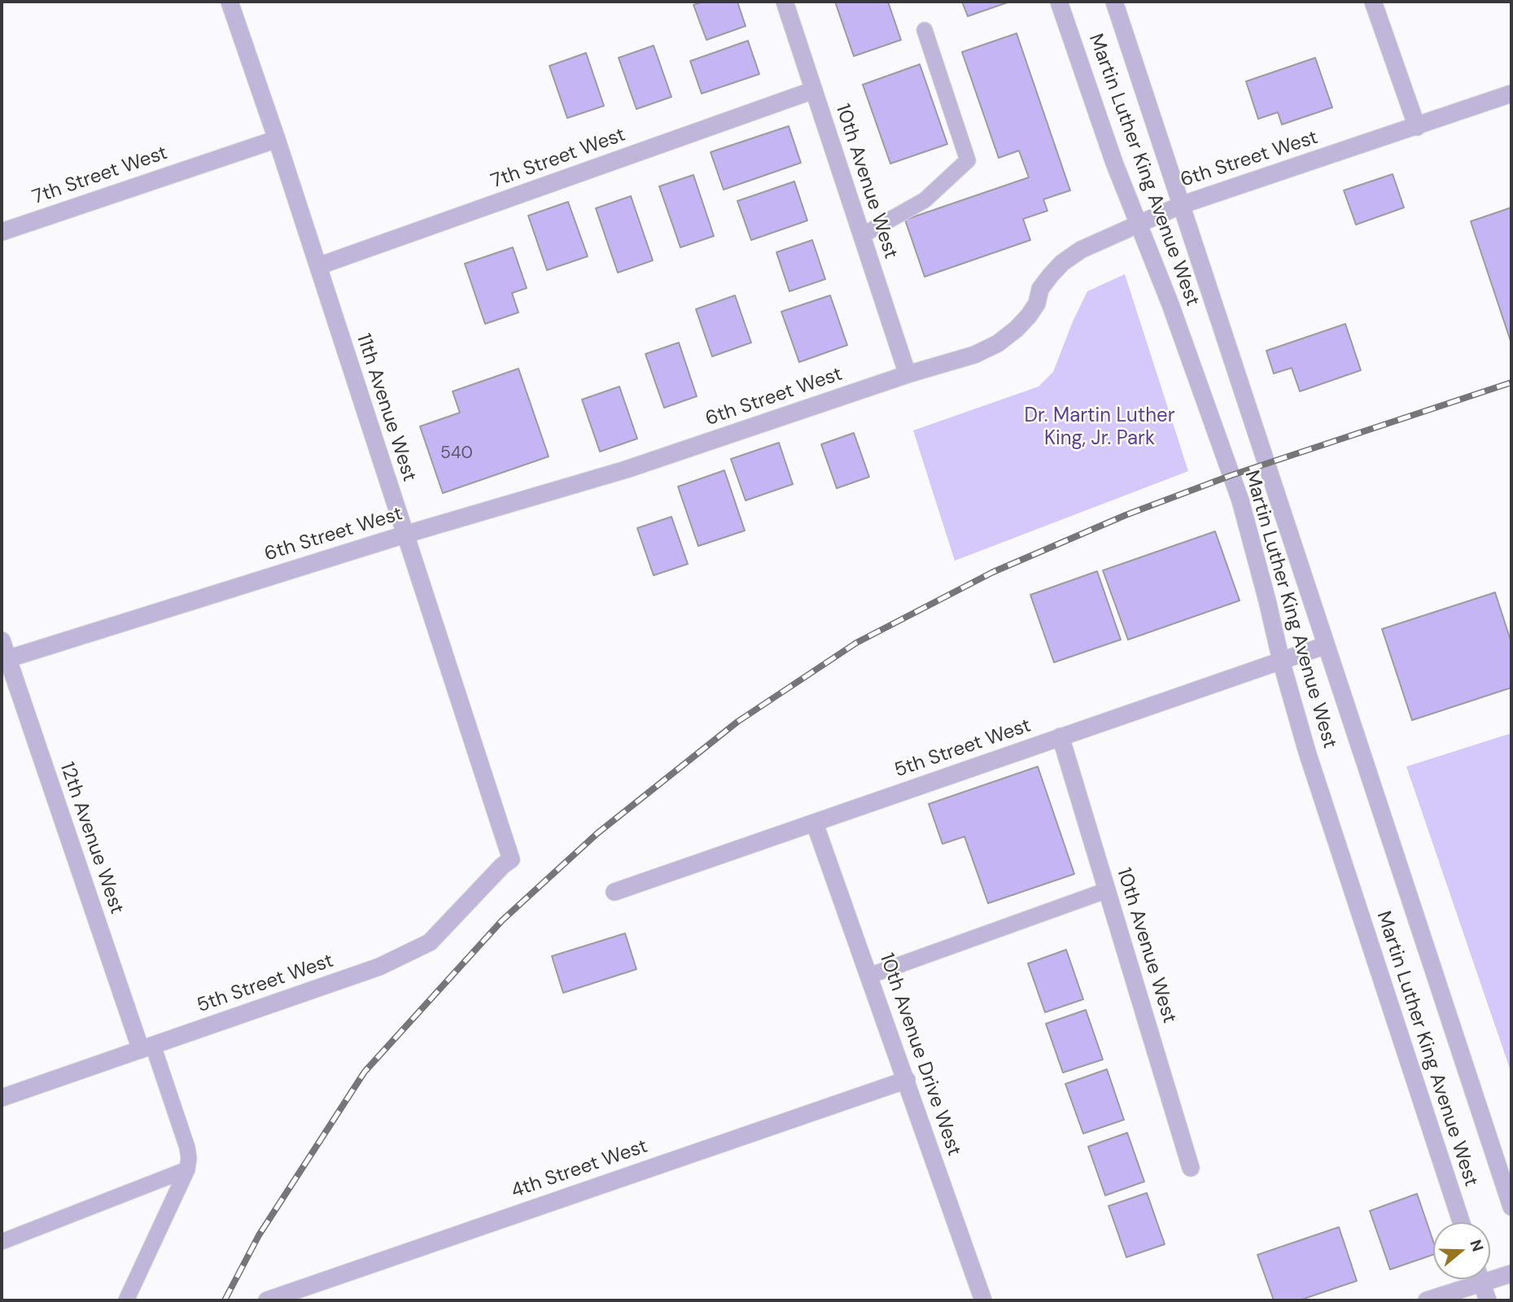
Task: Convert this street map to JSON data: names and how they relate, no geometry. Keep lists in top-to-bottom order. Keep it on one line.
{"streets":{"street":["7th Street West","6th Street West","Martin Luther King Avenue West","10th Avenue West","11th Avenue West","5th Street West","12th Avenue West","10th Avenue Drive West","4th Street West"]},"crossings":[["7th Street West","10th Avenue West"],["7th Street West","11th Avenue West"],["6th Street West","Martin Luther King Avenue West"],["6th Street West","10th Avenue West"],["6th Street West","11th Avenue West"],["6th Street West","12th Avenue West"],["Martin Luther King Avenue West","5th Street West"],["10th Avenue West","5th Street West"],["11th Avenue West","5th Street West"],["5th Street West","12th Avenue West"],["5th Street West","10th Avenue Drive West"],["10th Avenue Drive West","4th Street West"]],"parks":["Dr. Martin Luther King, Jr. Park"],"house_numbers":["540"],"north":"right"}
